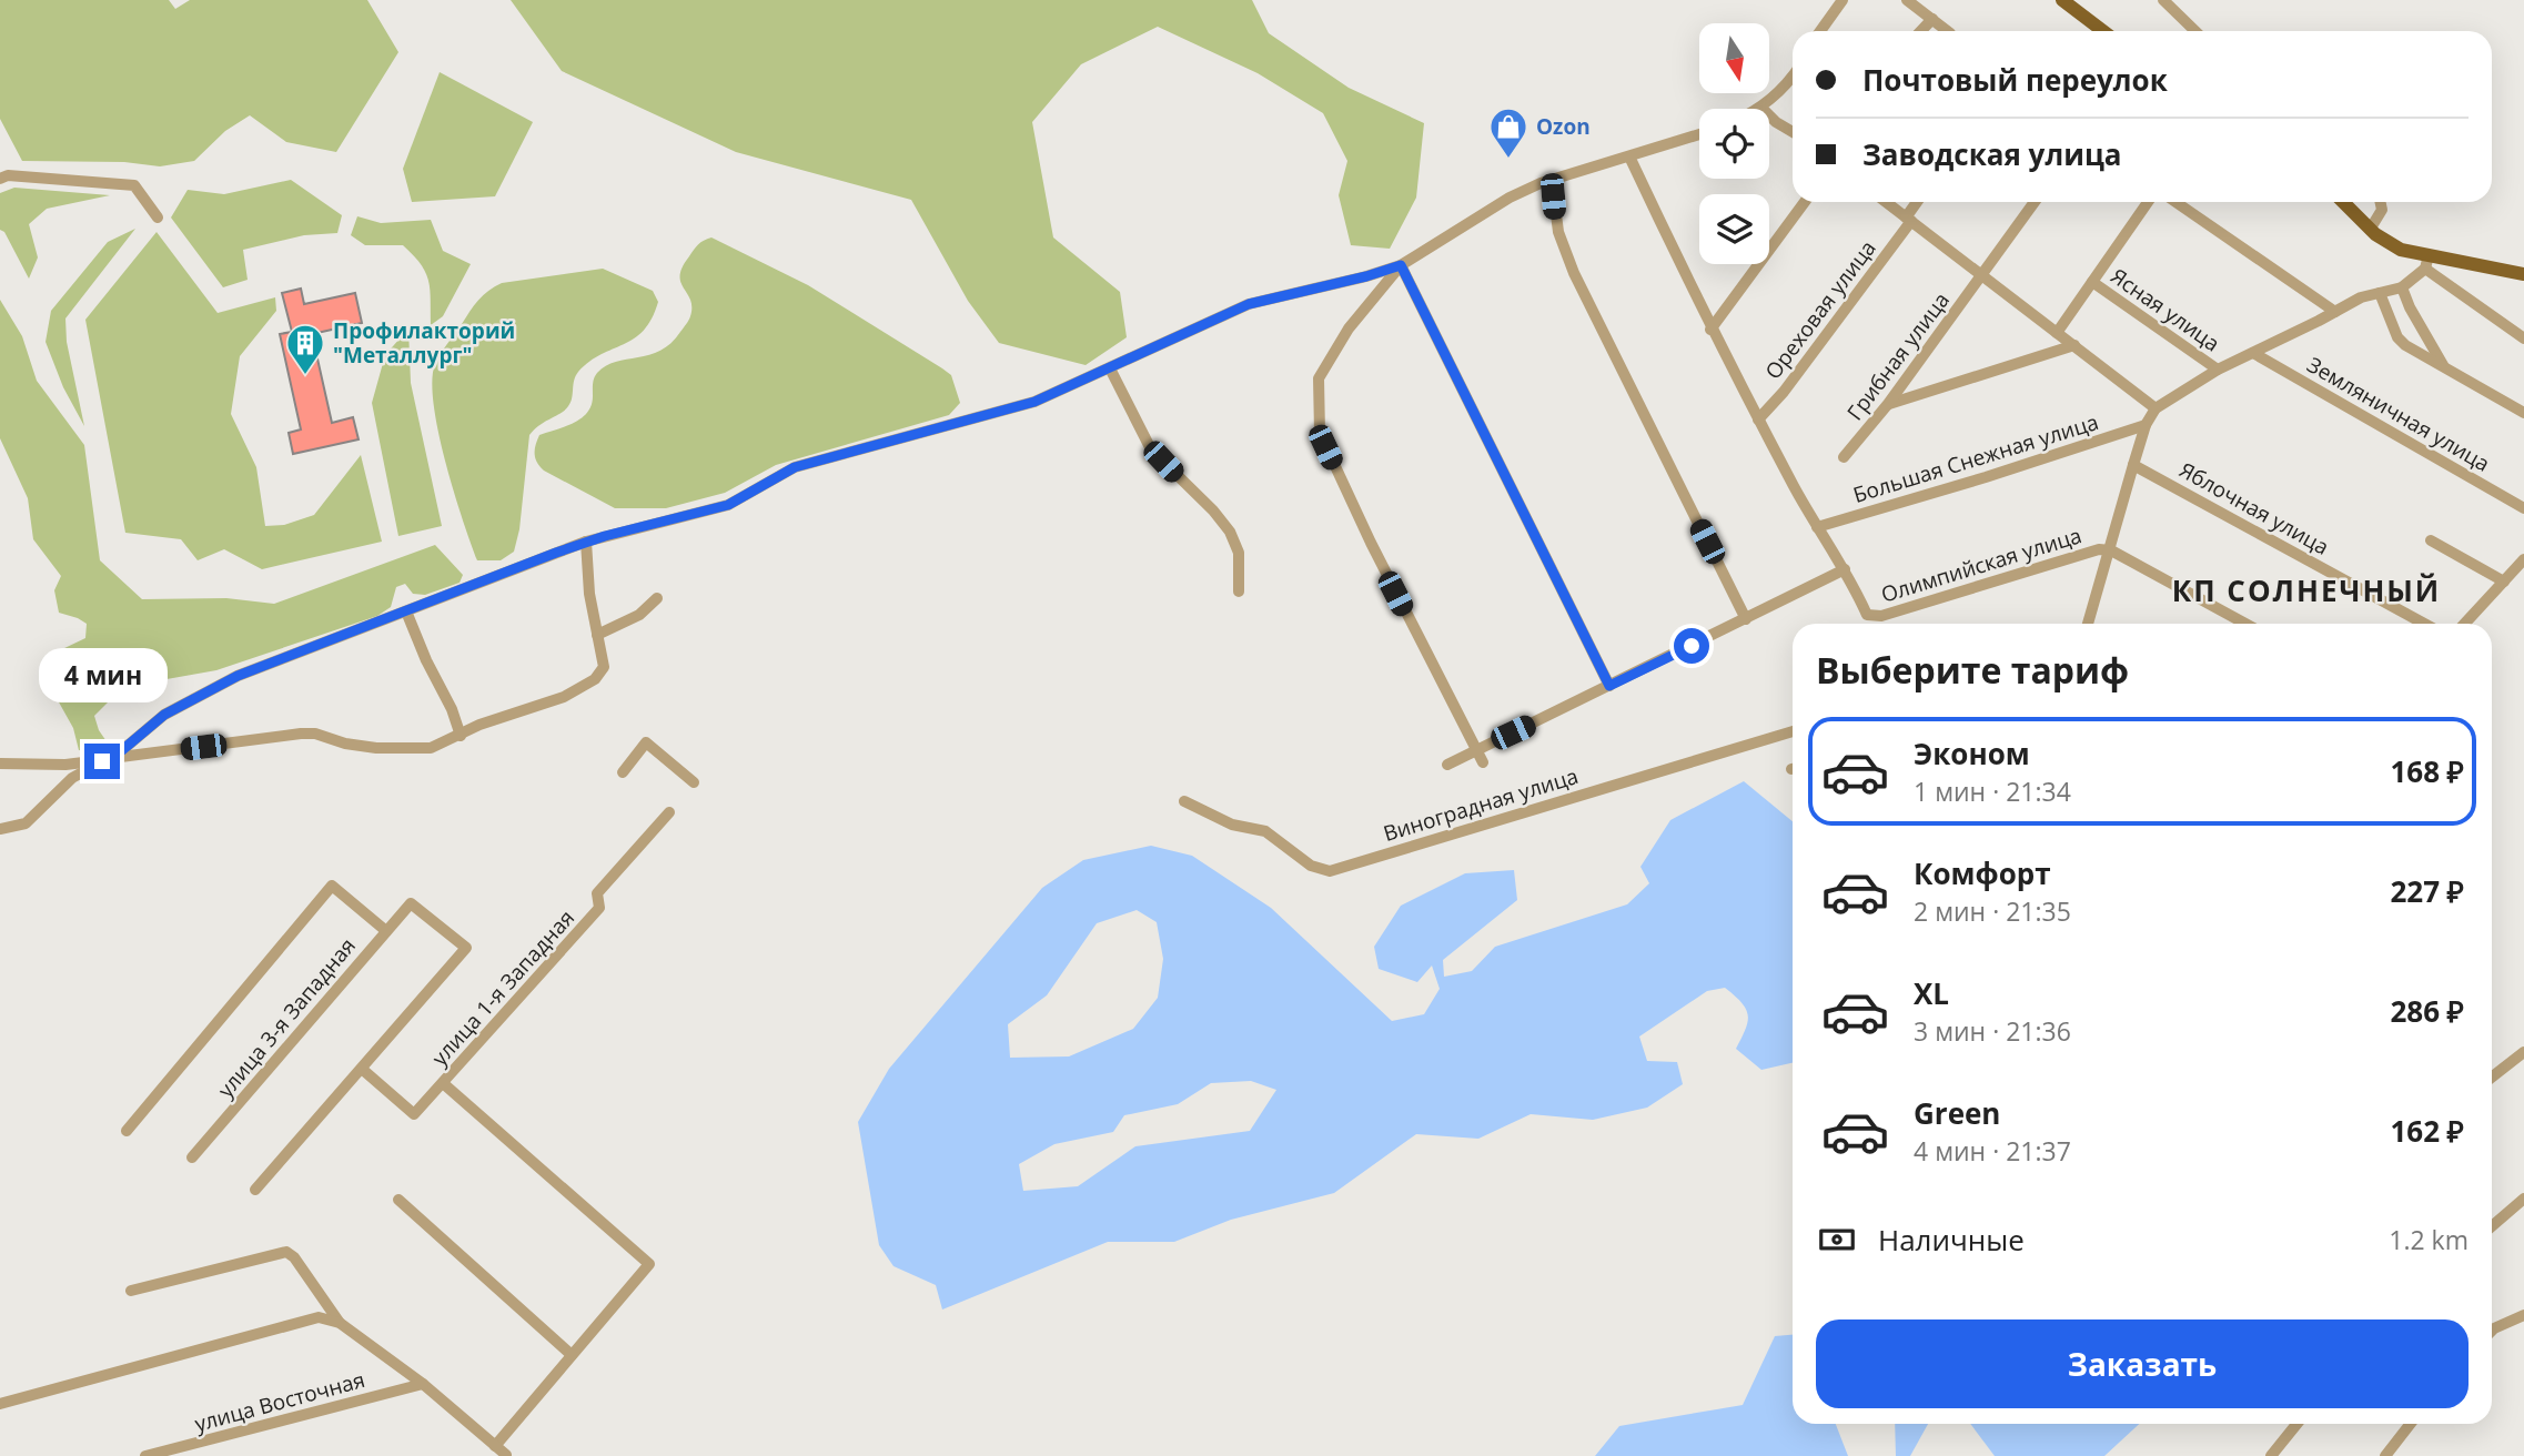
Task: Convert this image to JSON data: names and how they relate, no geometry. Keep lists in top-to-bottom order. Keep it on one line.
{"streets":{"street":["Ореховая улица","Ясная улица","Грибная улица","Земляничная улица","Большая Снежная улица","Яблочная улица","Олимпийская улица","Виноградная улица","улица 1-я Западная","улица 3-я Западная","улица Восточная"]},"crossings":[["улица 1-я Западная","улица 3-я Западная"]],"districts":["КП СОЛНЕЧНЫЙ"],"places":{"shop":["Ozon"],"building":["Профилакторий \"Металлург\""]},"north":"bottom","page":{"banner":["Почтовый переулок","Заводская улица"],"heading":"Выберите тариф","bubble":"4 мин","list":[{"name":"Эконом","note":"1 мин · 21:34","value":"168 ₽"},{"name":"Комфорт","note":"2 мин · 21:35","value":"227 ₽"},{"name":"XL","note":"3 мин · 21:36","value":"286 ₽"},{"name":"Green","note":"4 мин · 21:37","value":"162 ₽"}],"pay":["Наличные","1.2 km"],"buttons":"Заказать"}}
